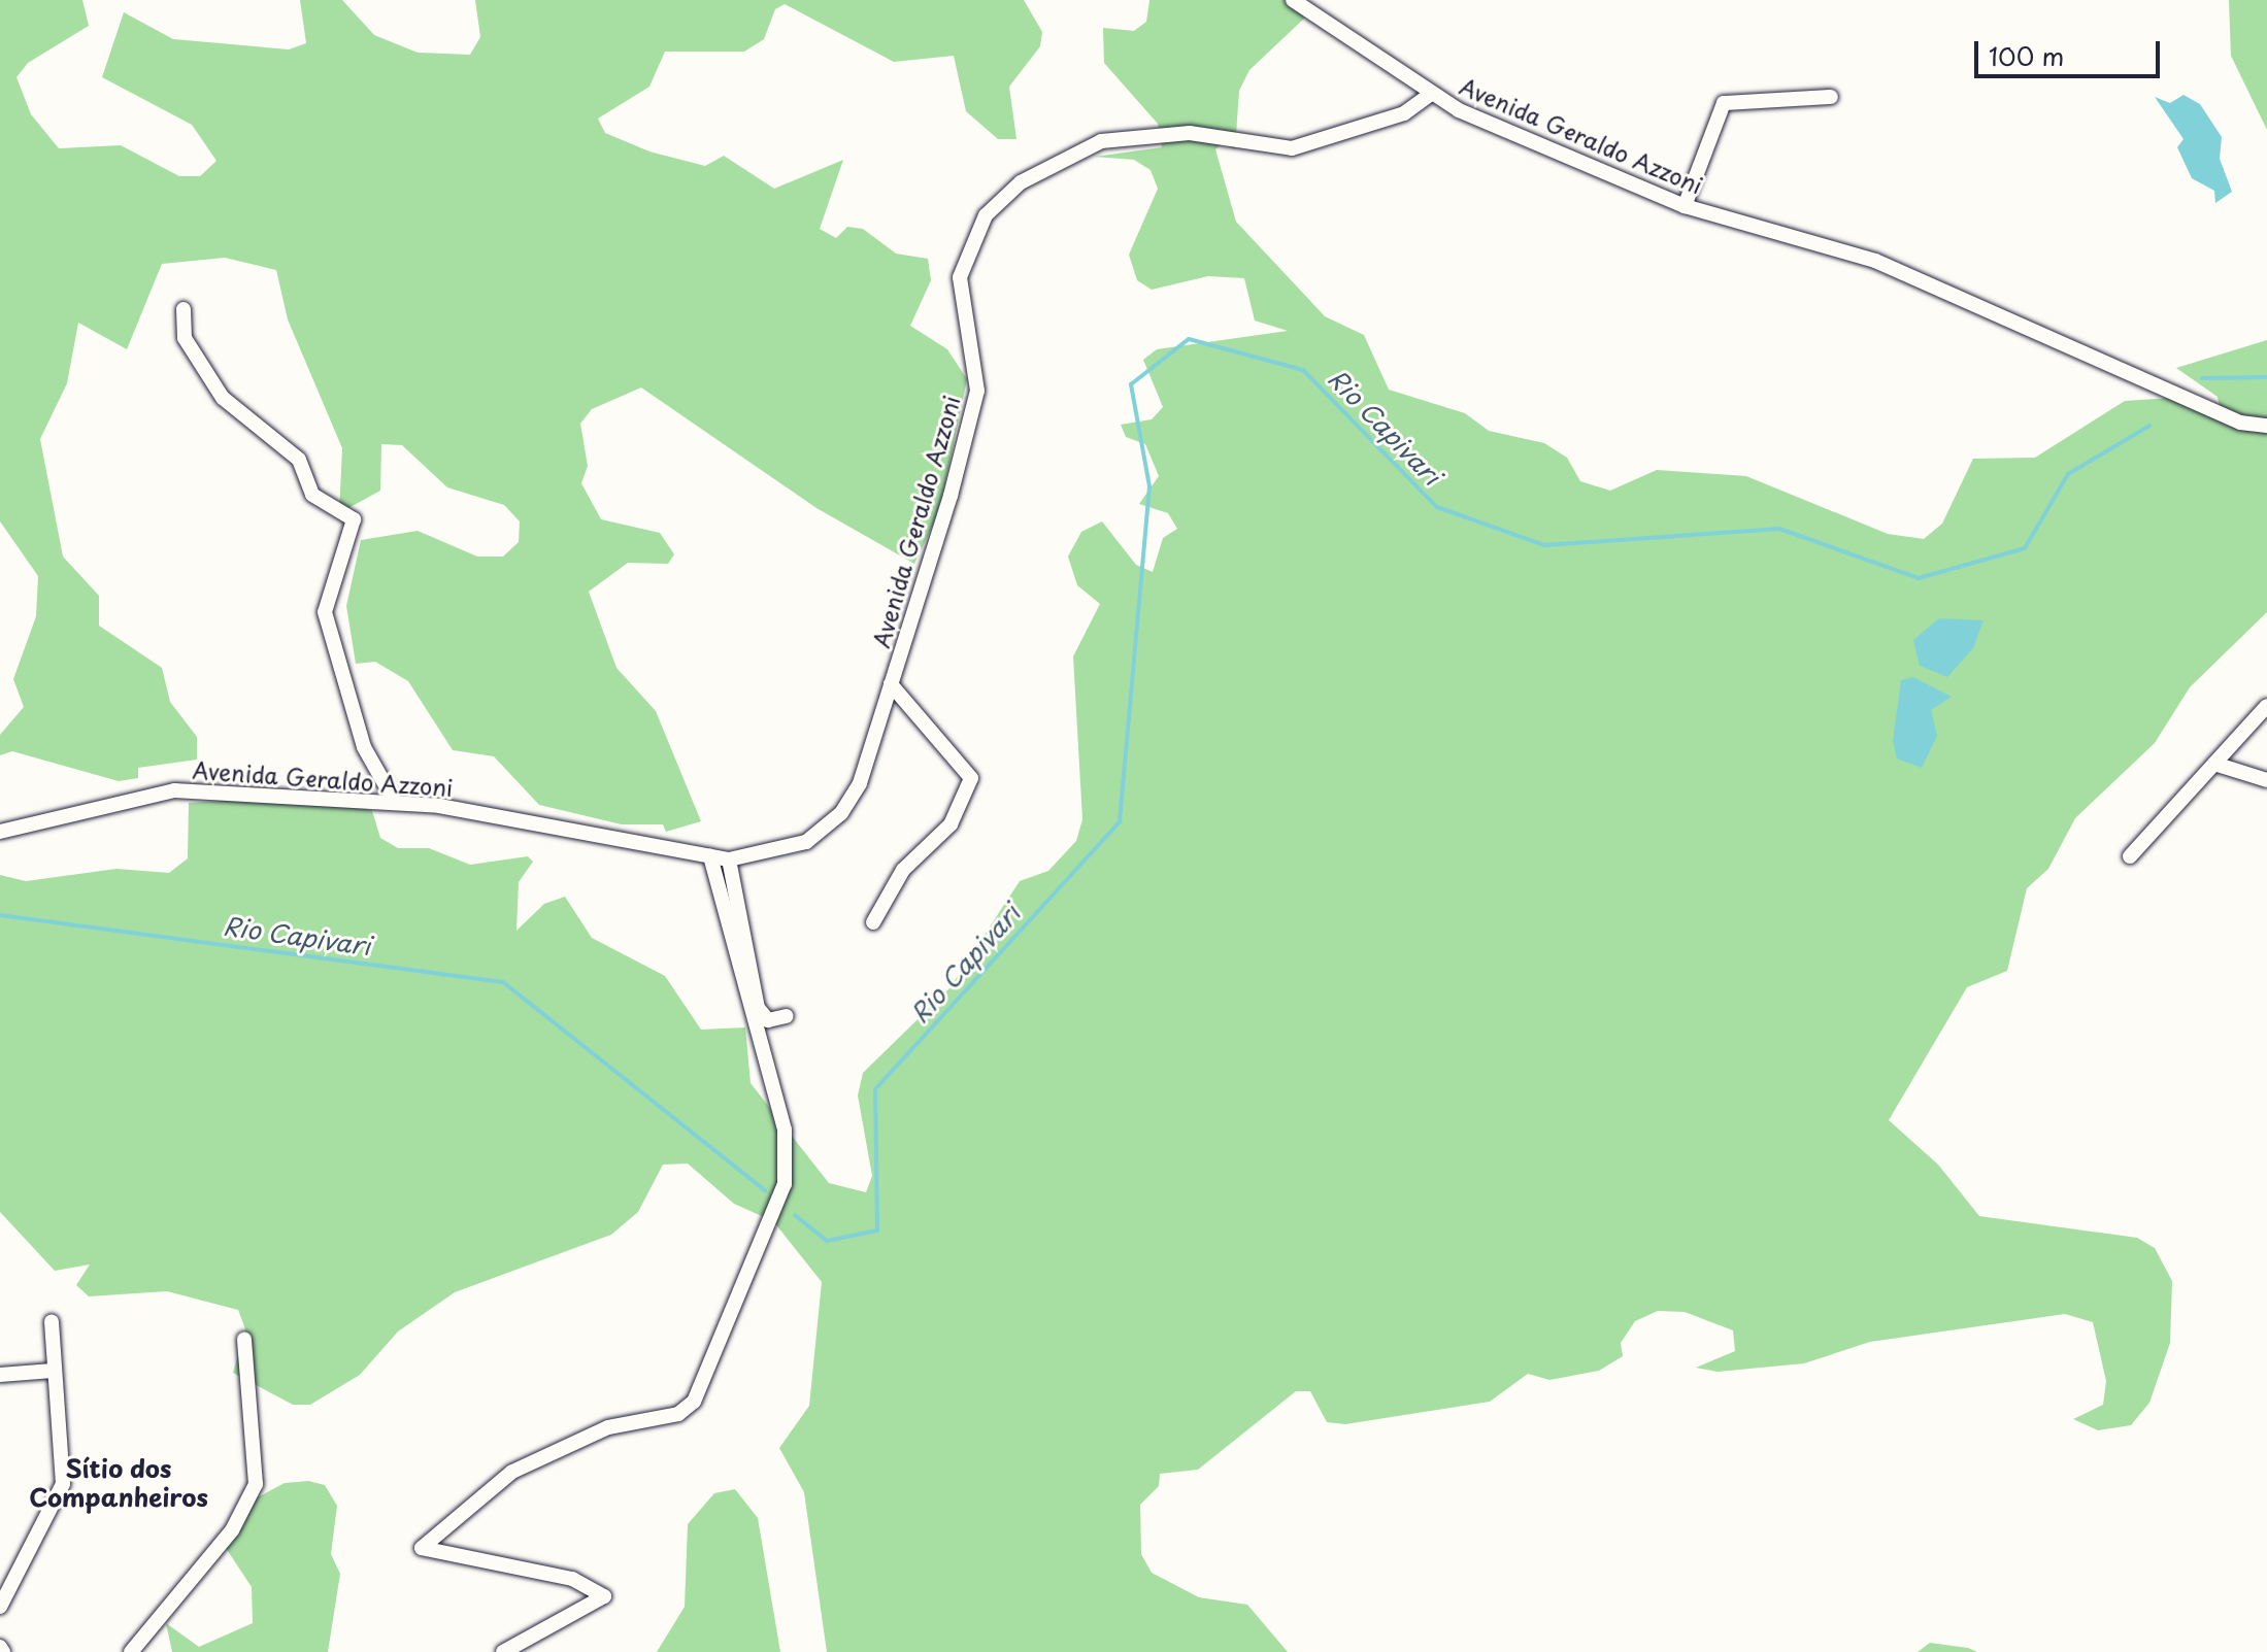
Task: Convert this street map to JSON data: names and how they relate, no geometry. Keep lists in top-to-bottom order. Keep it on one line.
{"streets":{"street":["Avenida Geraldo Azzoni"]},"districts":["Sítio dos Companheiros"],"water":["Rio Capivari"],"scale_bar":"100 m"}
